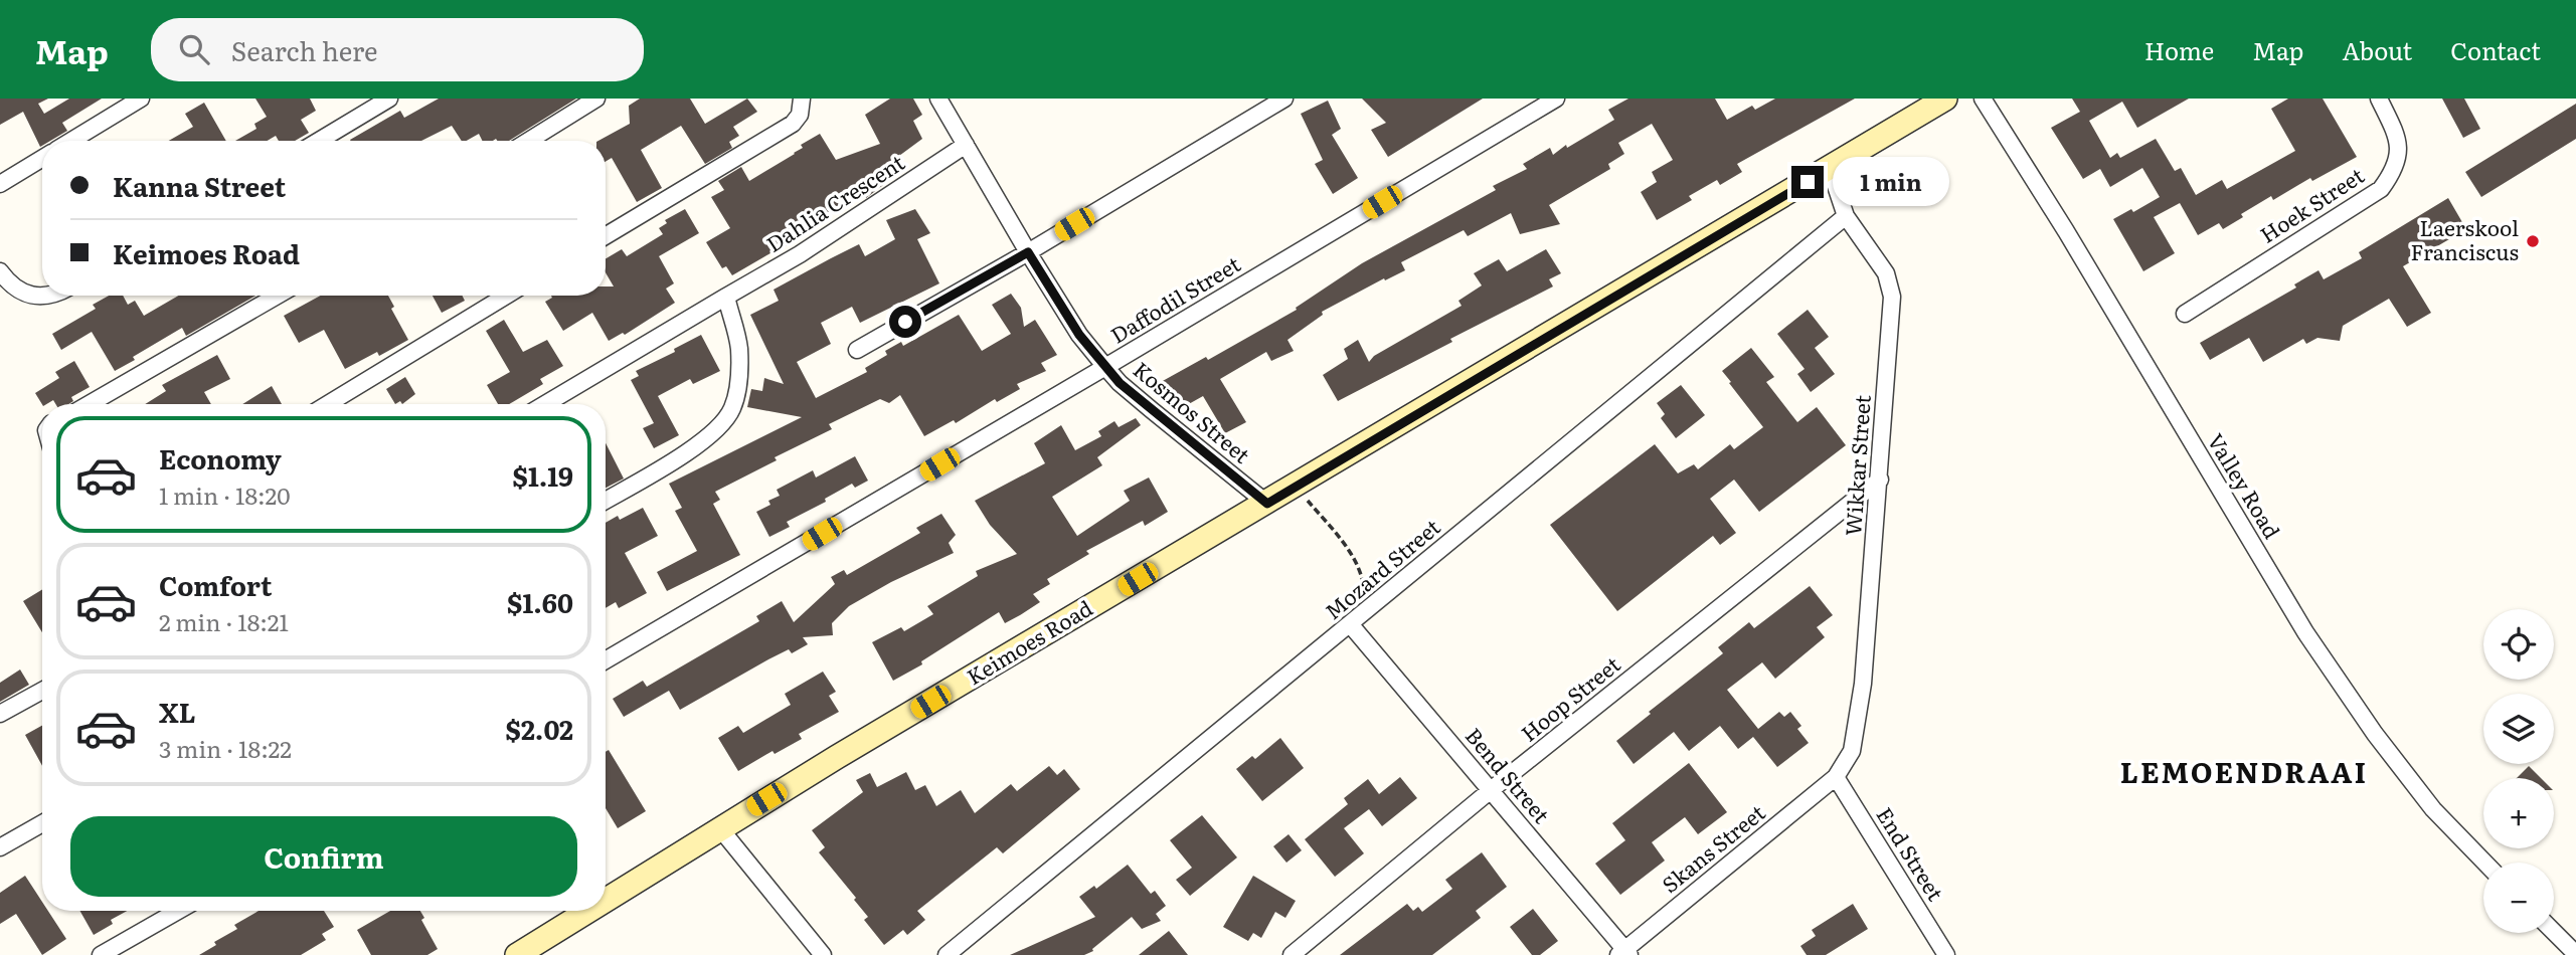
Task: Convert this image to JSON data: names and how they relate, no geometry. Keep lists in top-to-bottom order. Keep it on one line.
{"streets":{"street":["Dahlia Crescent","Hoek Street","Daffodil Street","Kosmos Street","Wikkar Street","Valley Road","Mozard Street","Keimoes Road","Hoop Street","Bend Street","Skans Street","End Street"]},"crossings":[["Dahlia Crescent","Kosmos Street"],["Daffodil Street","Kosmos Street"],["Kosmos Street","Keimoes Road"],["Wikkar Street","Mozard Street"],["Wikkar Street","Keimoes Road"],["Wikkar Street","Hoop Street"],["Wikkar Street","Skans Street"],["Wikkar Street","End Street"],["Mozard Street","Bend Street"],["Hoop Street","Bend Street"],["Bend Street","Skans Street"],["Skans Street","End Street"]],"districts":["LEMOENDRAAI"],"places":["Laerskool Franciscus"],"page":{"header":"Map","search":"Search here","nav":["Home","Map","About","Contact"],"banner":["Kanna Street","Keimoes Road"],"bubble":"1 min","list":[{"name":"Economy","note":"1 min · 18:20","value":"$1.19"},{"name":"Comfort","note":"2 min · 18:21","value":"$1.60"},{"name":"XL","note":"3 min · 18:22","value":"$2.02"}],"map_buttons":["+","−"],"buttons":"Confirm"}}
